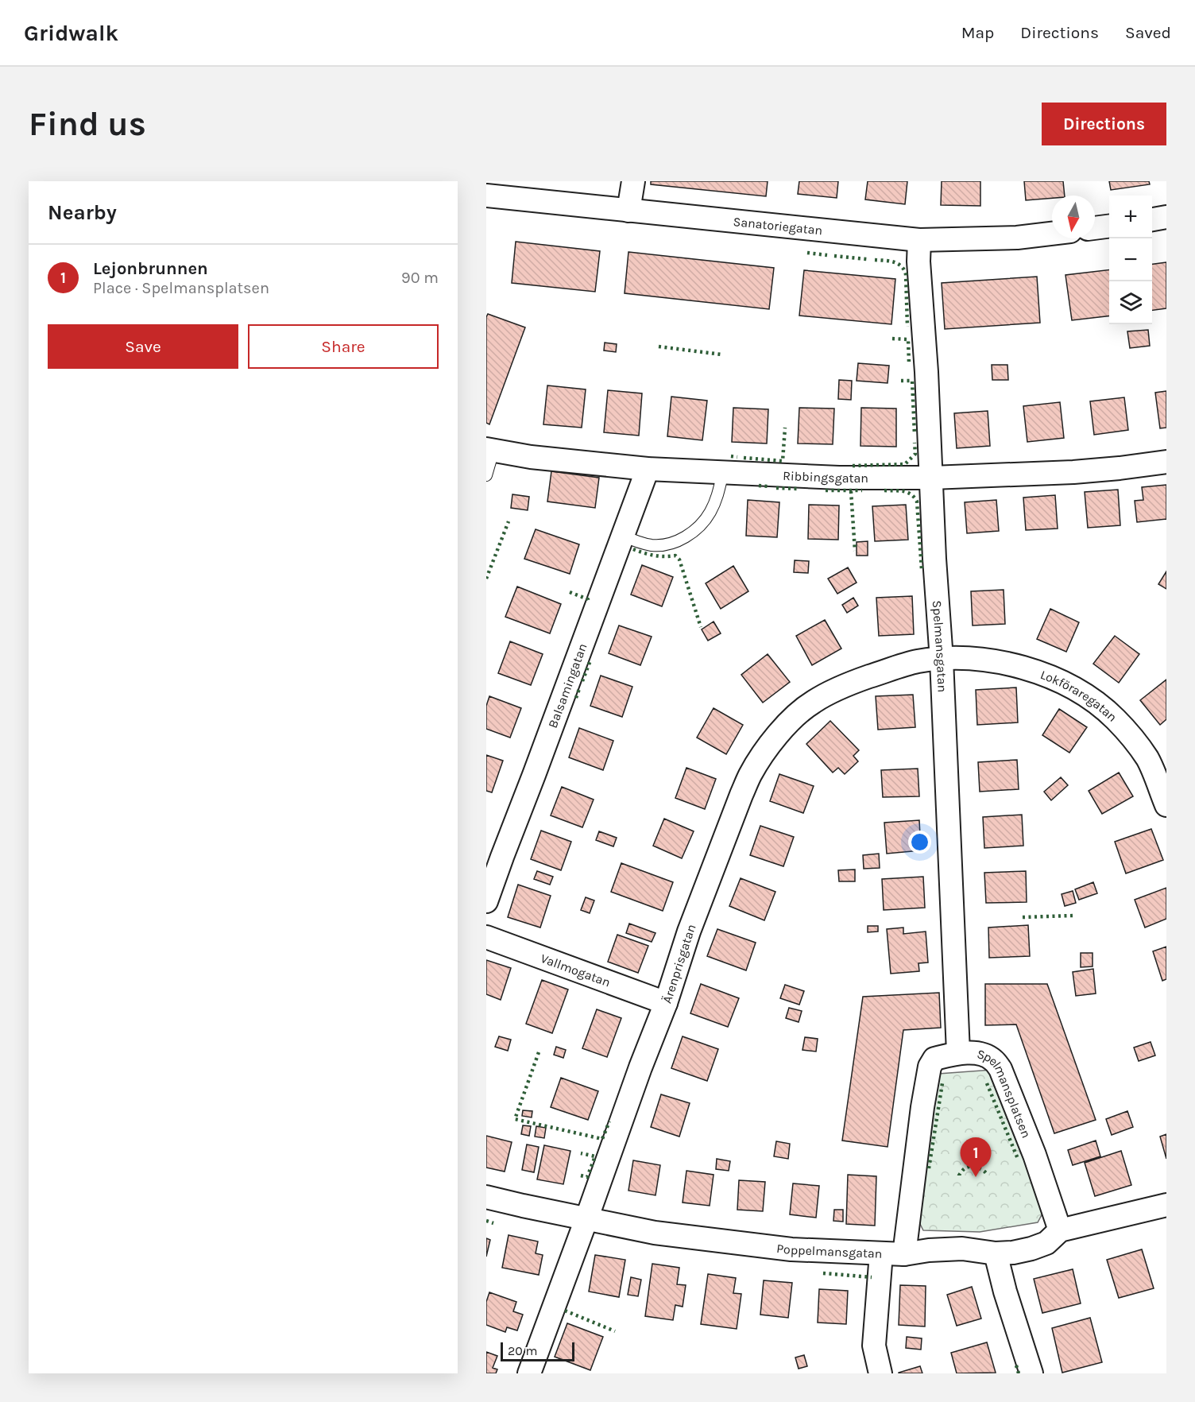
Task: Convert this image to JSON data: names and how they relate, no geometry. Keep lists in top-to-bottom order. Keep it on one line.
{"streets":{"street":["Sanatoriegatan","Ribbingsgatan","Spelmansgatan","Balsamingatan","Lokföraregatan","Ärenprisgatan","Vallmogatan","Spelmansplatsen","Poppelmansgatan"]},"crossings":[["Sanatoriegatan","Spelmansgatan"],["Ribbingsgatan","Spelmansgatan"],["Ribbingsgatan","Balsamingatan"],["Spelmansgatan","Lokföraregatan"],["Spelmansgatan","Ärenprisgatan"],["Spelmansgatan","Spelmansplatsen"],["Lokföraregatan","Ärenprisgatan"],["Ärenprisgatan","Vallmogatan"],["Ärenprisgatan","Poppelmansgatan"],["Spelmansplatsen","Poppelmansgatan"]],"scale_bar":"20 m","north":"bottom","page":{"header":"Gridwalk","nav":["Map","Directions","Saved"],"buttons":["Directions",["Save","Share"]],"title":"Find us","heading":"Nearby","map_buttons":["+","−"],"list":[{"mark":"1","name":"Lejonbrunnen","note":"Place · Spelmansplatsen","value":"90 m"}],"pins":"1","scale":"20 m"}}
